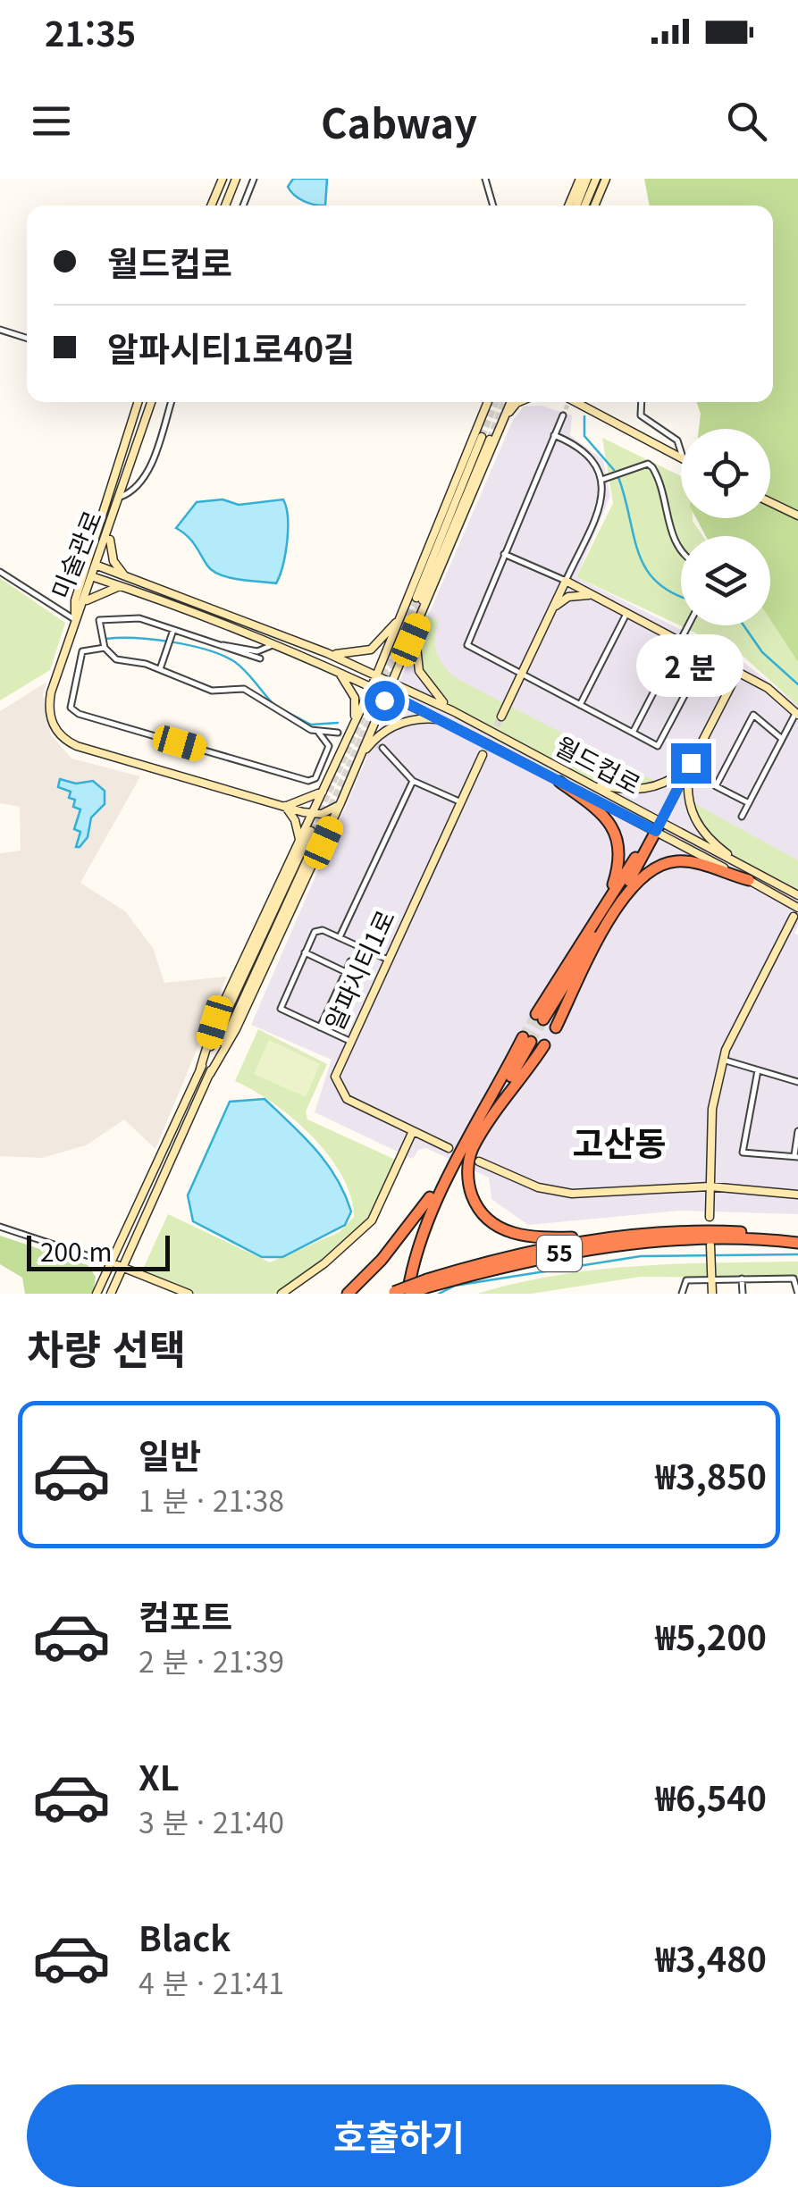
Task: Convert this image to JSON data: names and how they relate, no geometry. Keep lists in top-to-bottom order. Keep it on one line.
{"streets":{"highway":["55"],"main road":["미술관로","월드컵로","알파시티1로"]},"crossings":[["미술관로","월드컵로"]],"districts":["고산동"],"scale_bar":"200 m","page":{"status":"21:35","header":"Cabway","banner":["월드컵로","알파시티1로40길"],"bubble":"2 분","scale":"200 m","heading":"차량 선택","list":[{"name":"일반","note":"1 분 · 21:38","value":"₩3,850"},{"name":"컴포트","note":"2 분 · 21:39","value":"₩5,200"},{"name":"XL","note":"3 분 · 21:40","value":"₩6,540"},{"name":"Black","note":"4 분 · 21:41","value":"₩3,480"}],"buttons":"호출하기"}}
